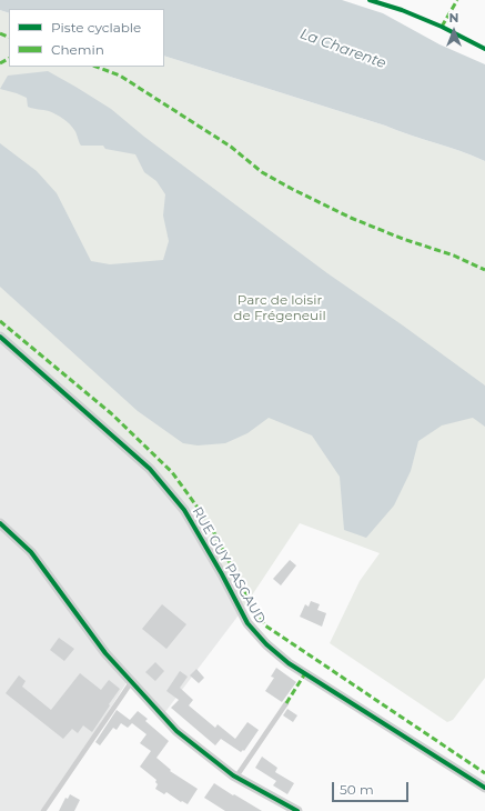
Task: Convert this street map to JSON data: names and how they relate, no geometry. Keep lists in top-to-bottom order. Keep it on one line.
{"streets":{"street":["RUE GUY PASCAUD"]},"water":["La Charente"],"parks":["Parc de loisir de Frégeneuil"],"legend":["Piste cyclable","Chemin"],"scale_bar":"50 m","north":"top"}
